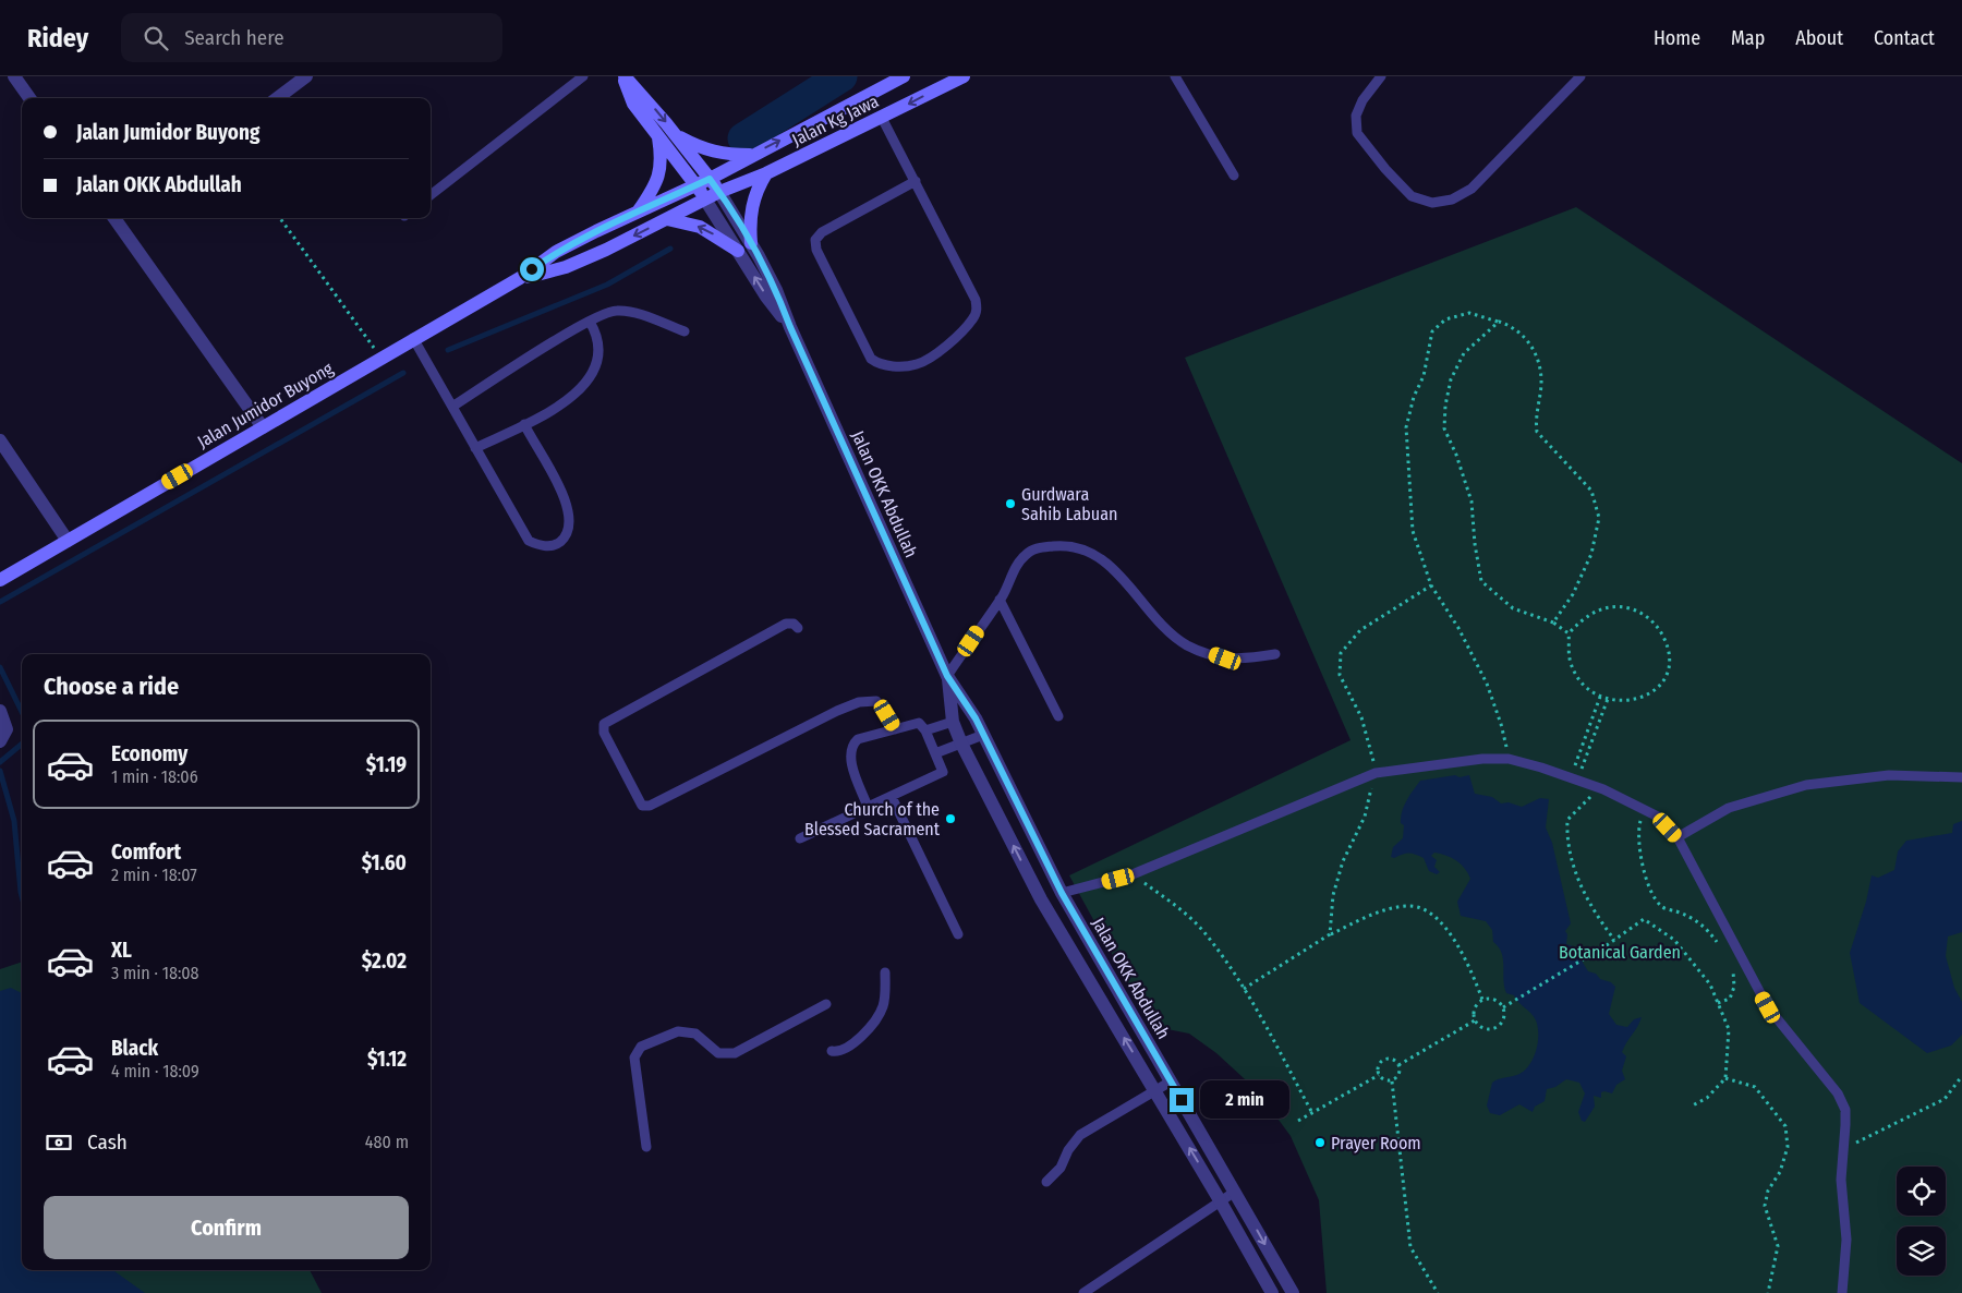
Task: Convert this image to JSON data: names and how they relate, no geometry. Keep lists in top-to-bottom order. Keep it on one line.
{"streets":{"street":["Jalan Kg Jawa","Jalan Jumidor Buyong","Jalan OKK Abdullah"]},"crossings":[["Jalan Kg Jawa","Jalan Jumidor Buyong"],["Jalan Kg Jawa","Jalan OKK Abdullah"],["Jalan Jumidor Buyong","Jalan OKK Abdullah"]],"parks":["Botanical Garden"],"places":["Gurdwara Sahib Labuan","Church of the Blessed Sacrament","Prayer Room"],"page":{"header":"Ridey","search":"Search here","nav":["Home","Map","About","Contact"],"banner":["Jalan Jumidor Buyong","Jalan OKK Abdullah"],"heading":"Choose a ride","list":[{"name":"Economy","note":"1 min · 18:06","value":"$1.19"},{"name":"Comfort","note":"2 min · 18:07","value":"$1.60"},{"name":"XL","note":"3 min · 18:08","value":"$2.02"},{"name":"Black","note":"4 min · 18:09","value":"$1.12"}],"bubble":"2 min","pay":["Cash","480 m"],"buttons":"Confirm"}}
